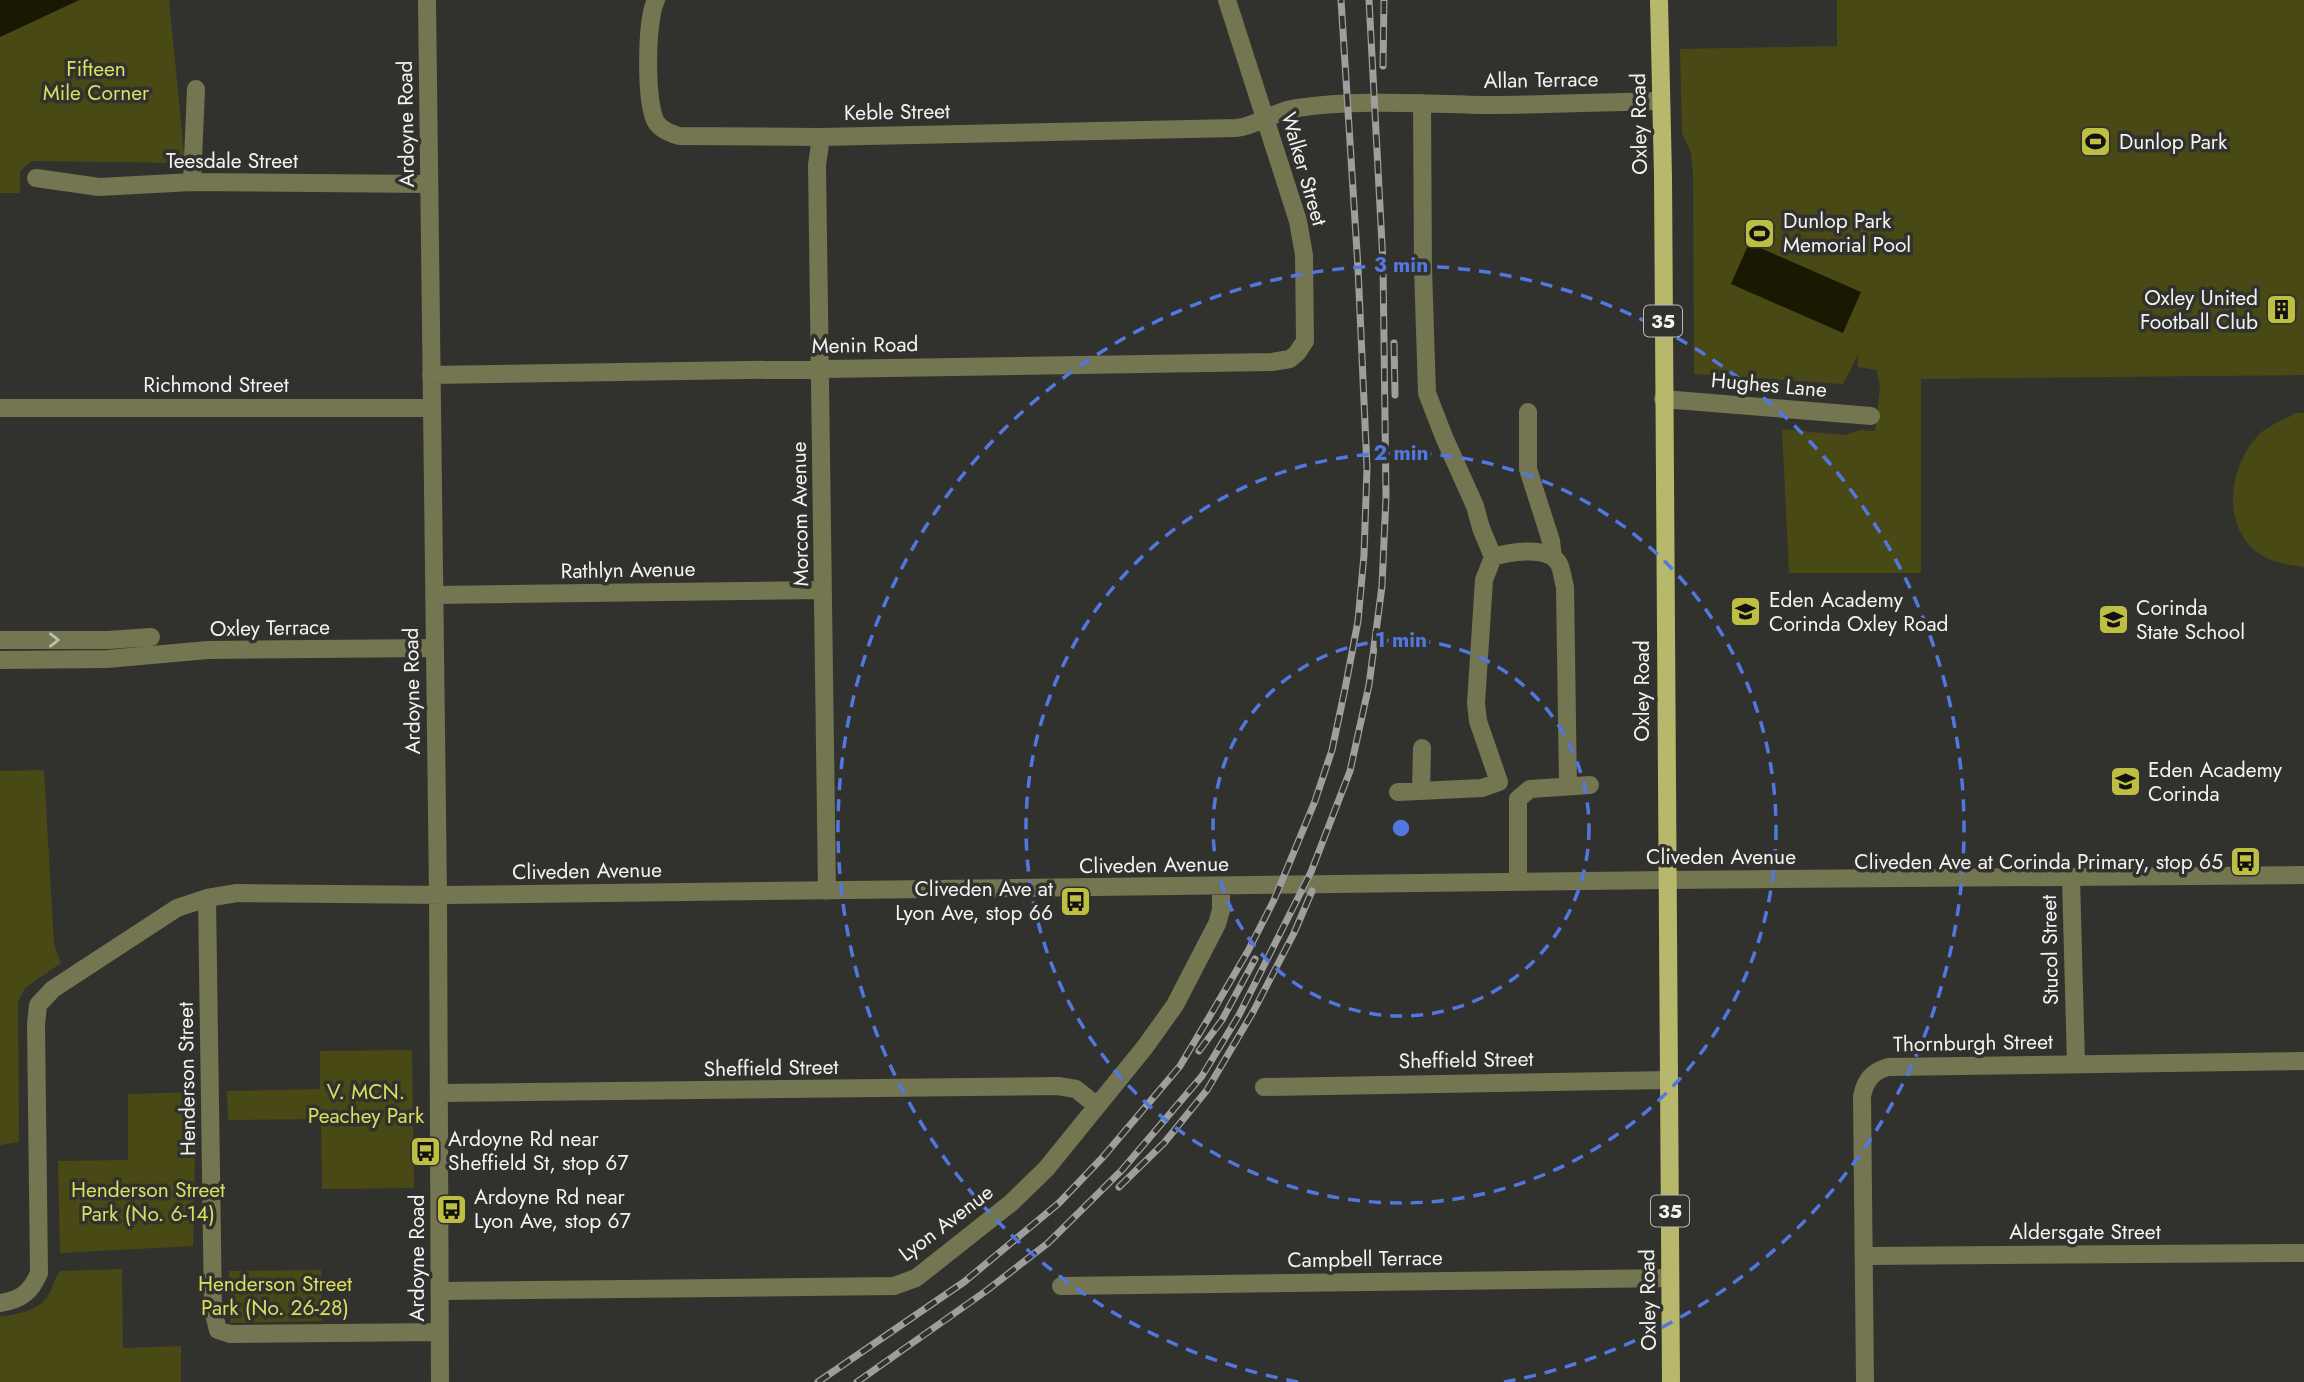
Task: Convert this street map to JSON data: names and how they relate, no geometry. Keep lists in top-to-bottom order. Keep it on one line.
{"streets":{"main road":["Oxley Road","35"],"street":["Allan Terrace","Keble Street","Ardoyne Road","Teesdale Street","Walker Street","Menin Road","Richmond Street","Hughes Lane","Morcom Avenue","Rathlyn Avenue","Oxley Terrace","Cliveden Avenue","Stucol Street","Thornburgh Street","Sheffield Street","Henderson Street","Lyon Avenue","Aldersgate Street","Campbell Terrace"]},"crossings":[["Allan Terrace","Keble Street"],["Allan Terrace","Oxley Road"],["Allan Terrace","Walker Street"],["Keble Street","Walker Street"],["Keble Street","Morcom Avenue"],["Ardoyne Road","Teesdale Street"],["Ardoyne Road","Menin Road"],["Ardoyne Road","Richmond Street"],["Ardoyne Road","Rathlyn Avenue"],["Ardoyne Road","Oxley Terrace"],["Ardoyne Road","Cliveden Avenue"],["Ardoyne Road","Sheffield Street"],["Ardoyne Road","Henderson Street"],["Ardoyne Road","Lyon Avenue"],["Oxley Road","Hughes Lane"],["Oxley Road","Cliveden Avenue"],["Oxley Road","Sheffield Street"],["Oxley Road","Campbell Terrace"],["Walker Street","Menin Road"],["Menin Road","Morcom Avenue"],["Morcom Avenue","Rathlyn Avenue"],["Morcom Avenue","Cliveden Avenue"],["Cliveden Avenue","Stucol Street"],["Cliveden Avenue","Henderson Street"],["Cliveden Avenue","Lyon Avenue"],["Stucol Street","Thornburgh Street"],["Thornburgh Street","Aldersgate Street"],["Sheffield Street","Lyon Avenue"]],"parks":["Fifteen Mile Corner","V. MCN. Peachey Park","Henderson Street Park (No. 6-14)","Henderson Street Park (No. 26-28)"],"places":{"sports":["Dunlop Park","Dunlop Park Memorial Pool"],"building":["Oxley United Football Club"],"school or university":["Eden Academy Corinda Oxley Road","Corinda State School","Eden Academy Corinda"],"bus stop":["Cliveden Ave at Corinda Primary, stop 65","Cliveden Ave at Lyon Ave, stop 66","Ardoyne Rd near Sheffield St, stop 67","Ardoyne Rd near Lyon Ave, stop 67"]},"rings":["3 min","2 min","1 min"]}
